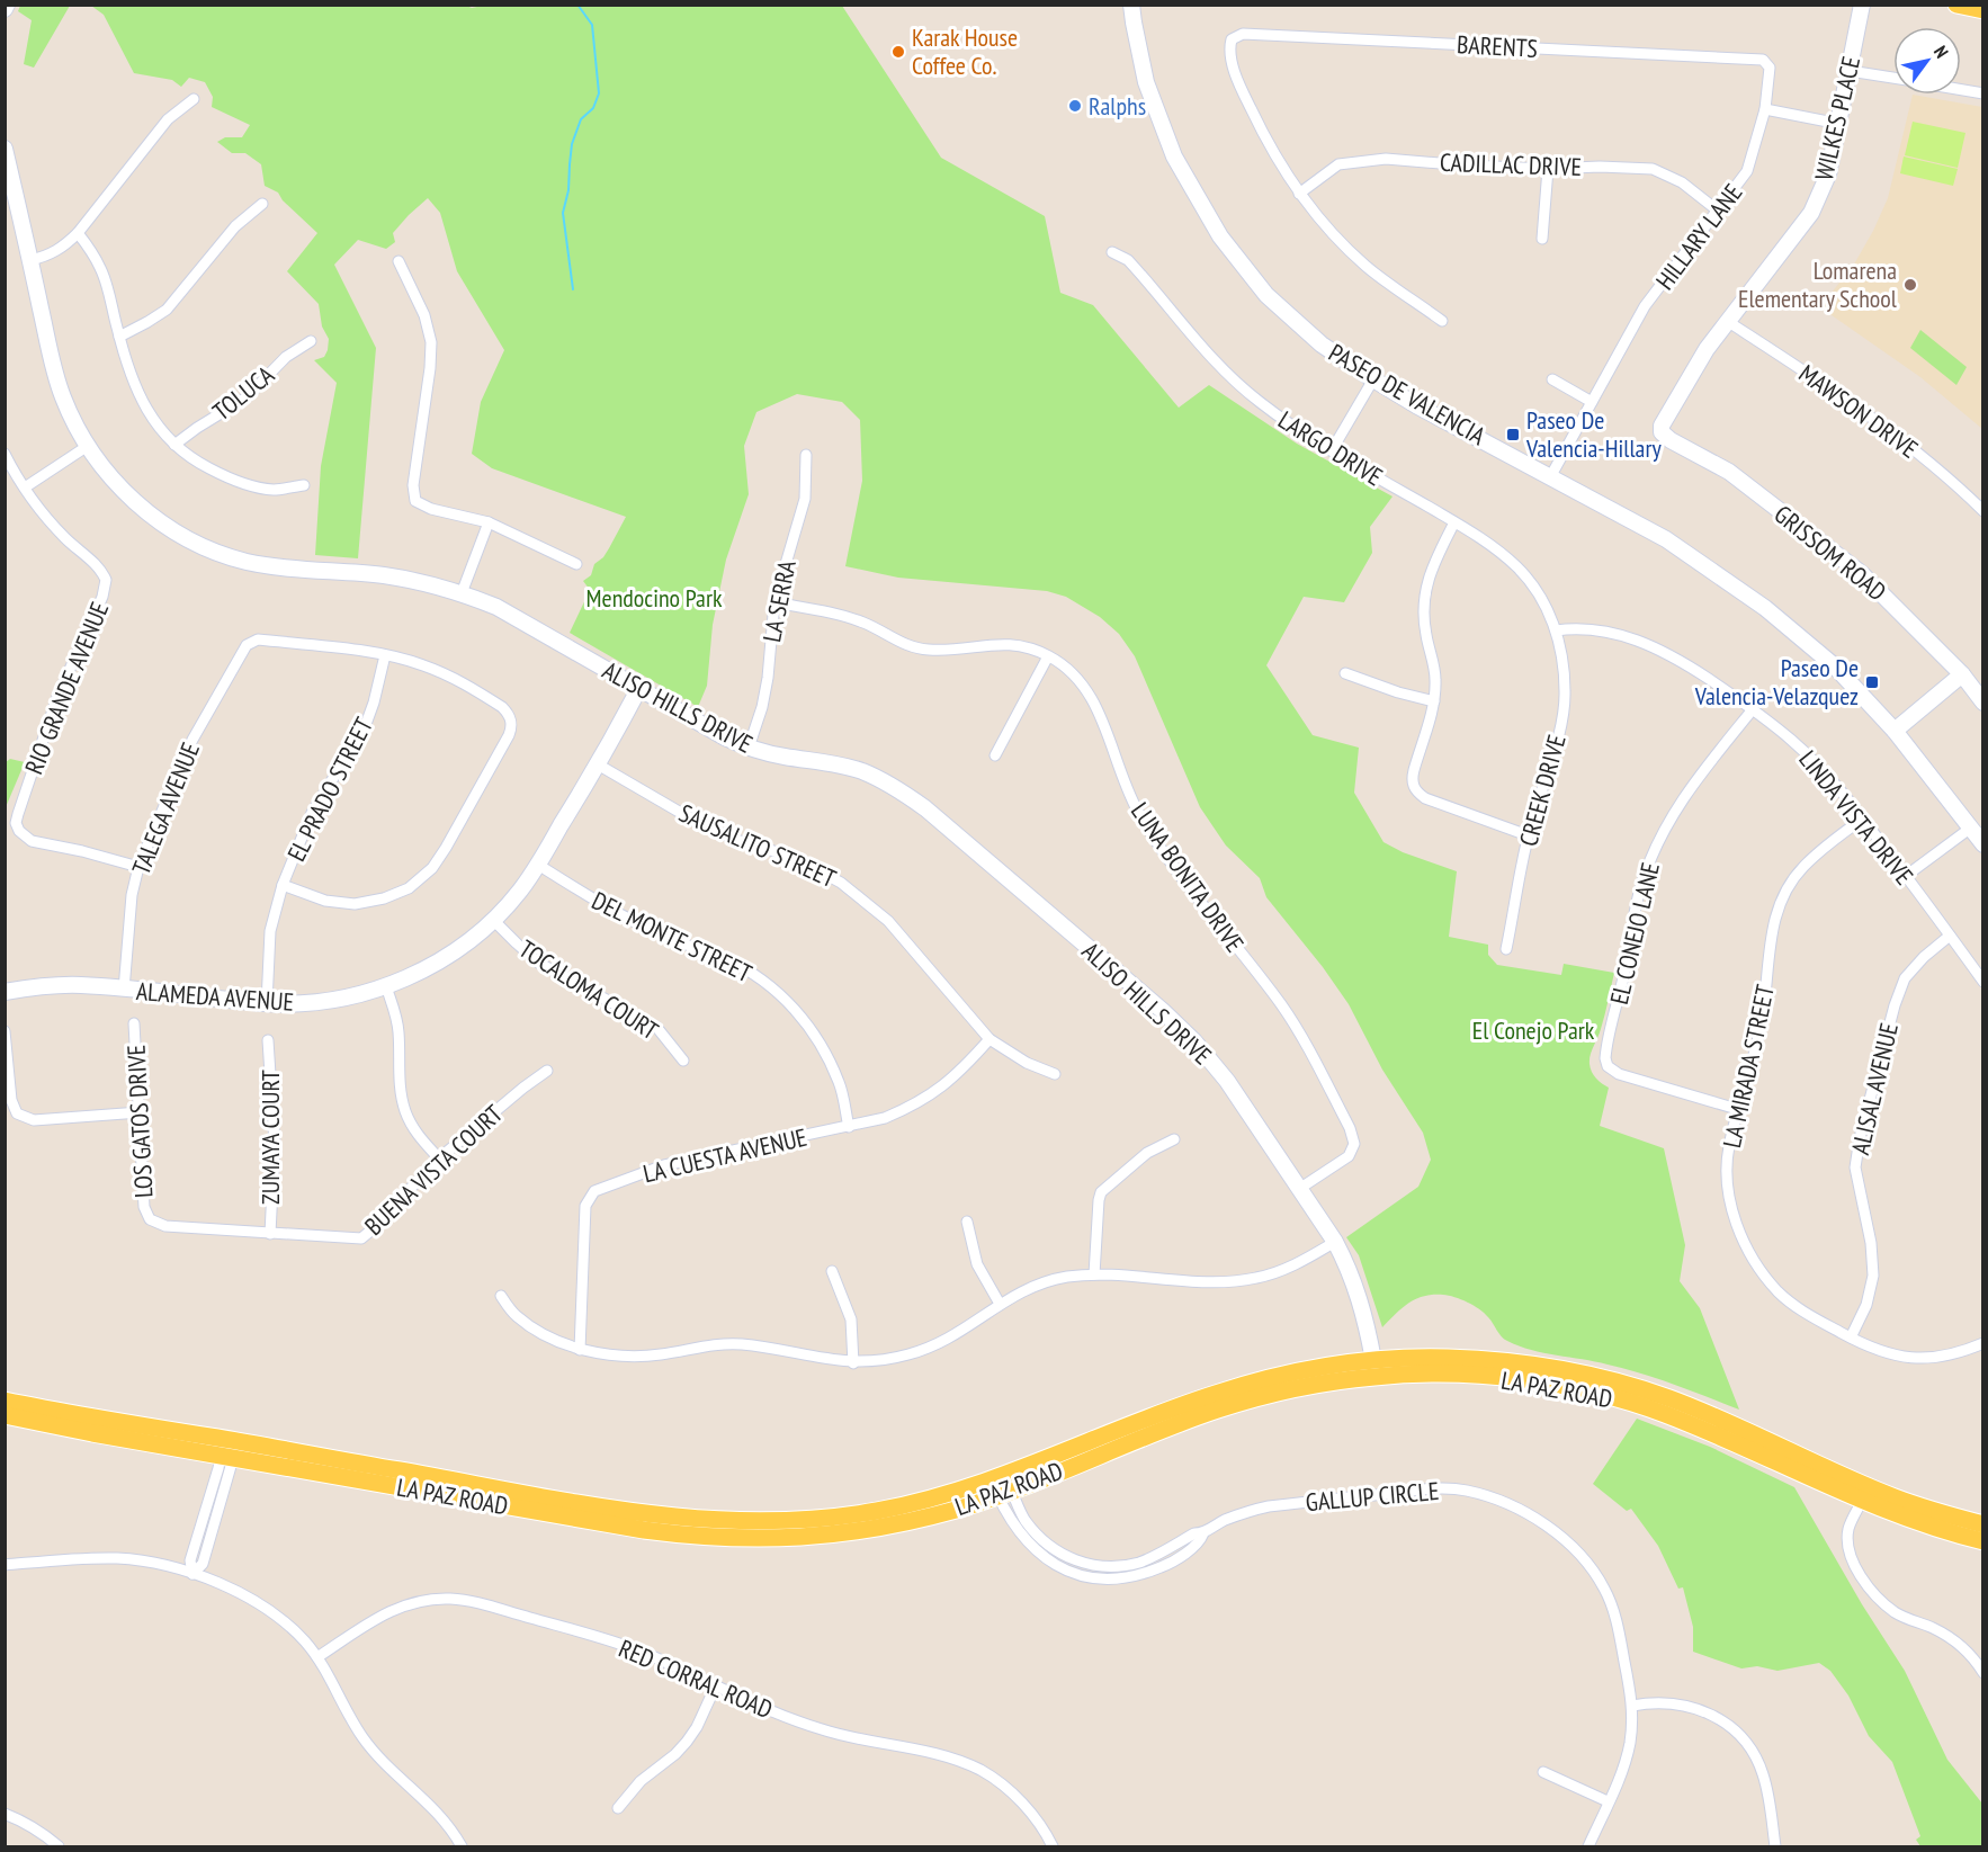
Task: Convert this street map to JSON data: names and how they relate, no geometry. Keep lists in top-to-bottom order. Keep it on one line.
{"streets":{"main road":["LA PAZ ROAD"],"street":["BARENTS","WILKES PLACE","CADILLAC DRIVE","HILLARY LANE","TOLUCA","PASEO DE VALENCIA","MAWSON DRIVE","LARGO DRIVE","GRISSOM ROAD","LA SERRA","RIO GRANDE AVENUE","ALISO HILLS DRIVE","EL PRADO STREET","CREEK DRIVE","TALEGA AVENUE","LINDA VISTA DRIVE","SAUSALITO STREET","LUNA BONITA DRIVE","EL CONEJO LANE","DEL MONTE STREET","TOCALOMA COURT","ALAMEDA AVENUE","LA MIRADA STREET","ALISAL AVENUE","LOS GATOS DRIVE","ZUMAYA COURT","LA CUESTA AVENUE","BUENA VISTA COURT","GALLUP CIRCLE","RED CORRAL ROAD"]},"crossings":[["BARENTS","CADILLAC DRIVE"],["BARENTS","HILLARY LANE"],["WILKES PLACE","MAWSON DRIVE"],["WILKES PLACE","GRISSOM ROAD"],["CADILLAC DRIVE","HILLARY LANE"],["HILLARY LANE","PASEO DE VALENCIA"],["LARGO DRIVE","CREEK DRIVE"],["LARGO DRIVE","LINDA VISTA DRIVE"],["LA SERRA","ALISO HILLS DRIVE"],["LA SERRA","LUNA BONITA DRIVE"],["RIO GRANDE AVENUE","TALEGA AVENUE"],["ALISO HILLS DRIVE","LUNA BONITA DRIVE"],["ALISO HILLS DRIVE","ALAMEDA AVENUE"],["ALISO HILLS DRIVE","LA PAZ ROAD"],["EL PRADO STREET","TALEGA AVENUE"],["EL PRADO STREET","ALAMEDA AVENUE"],["CREEK DRIVE","LINDA VISTA DRIVE"],["TALEGA AVENUE","ALAMEDA AVENUE"],["LINDA VISTA DRIVE","EL CONEJO LANE"],["LINDA VISTA DRIVE","LA MIRADA STREET"],["LINDA VISTA DRIVE","ALISAL AVENUE"],["SAUSALITO STREET","ALAMEDA AVENUE"],["SAUSALITO STREET","LA CUESTA AVENUE"],["EL CONEJO LANE","LA MIRADA STREET"],["DEL MONTE STREET","ALAMEDA AVENUE"],["DEL MONTE STREET","LA CUESTA AVENUE"],["TOCALOMA COURT","ALAMEDA AVENUE"],["LA MIRADA STREET","ALISAL AVENUE"],["LOS GATOS DRIVE","BUENA VISTA COURT"],["ZUMAYA COURT","BUENA VISTA COURT"],["LA PAZ ROAD","GALLUP CIRCLE"]],"parks":["Mendocino Park","El Conejo Park"],"places":{"other":["Karak House Coffee Co.","Ralphs","Lomarena Elementary School"],"transit":["Paseo De Valencia-Hillary","Paseo De Valencia-Velazquez"]},"north":"top right"}
